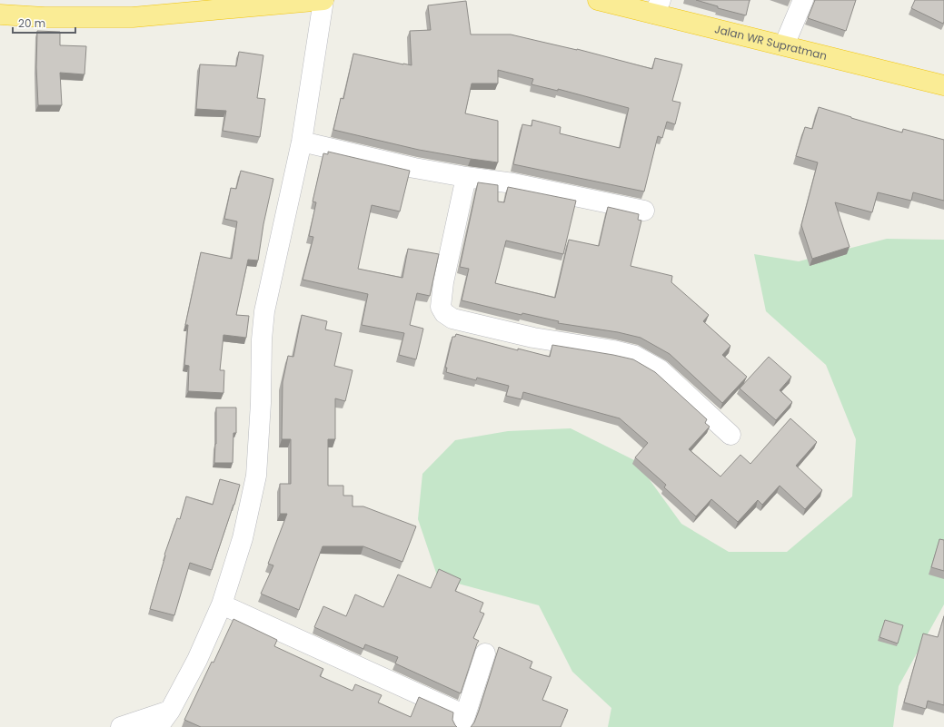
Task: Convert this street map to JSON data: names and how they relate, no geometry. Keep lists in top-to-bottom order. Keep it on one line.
{"streets":{"highway":["Jalan WR Supratman"]},"scale_bar":"20 m"}
